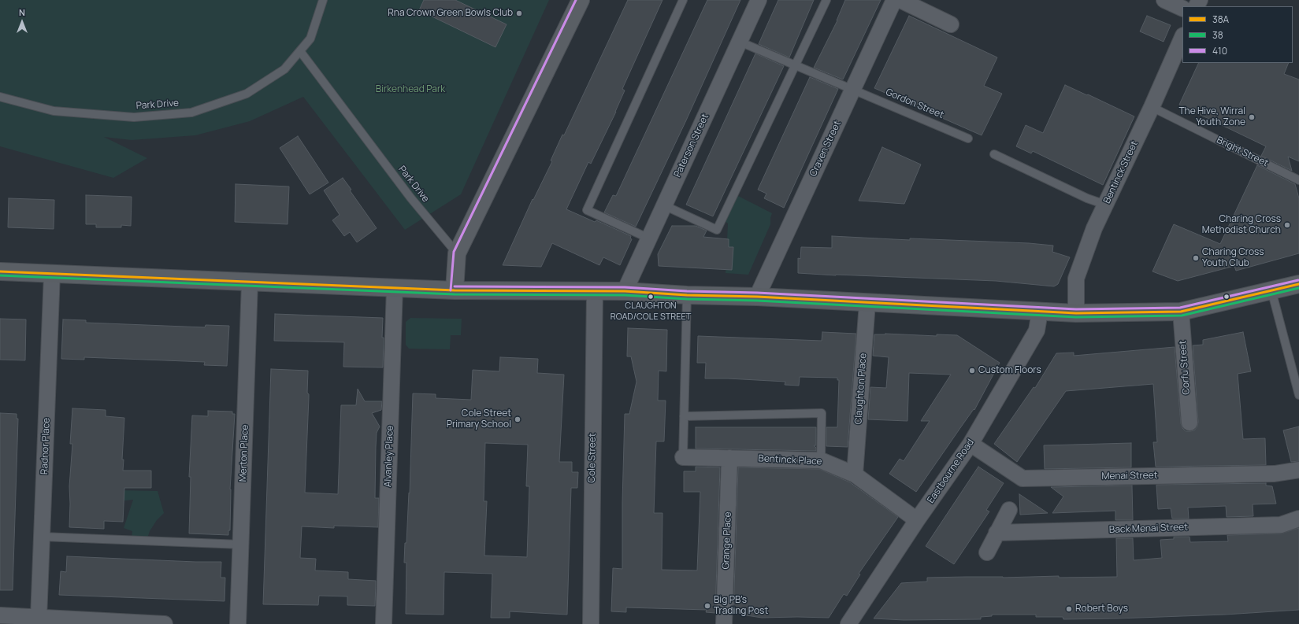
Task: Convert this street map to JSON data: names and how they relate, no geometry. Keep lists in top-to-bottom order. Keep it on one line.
{"streets":{"street":["Paterson Street","Craven Street","Bentinck Street","Corfu Street","Claughton Place","Radnor Place","Merton Place","Alvanley Place","Cole Street","Bentinck Place","Eastbourne Road","Menai Street","Back Menai Street","Grange Place"],"lane":["Gordon Street","Park Drive","Bright Street"]},"crossings":[["Gordon Street","Paterson Street"],["Gordon Street","Craven Street"],["Bright Street","Bentinck Street"],["Claughton Place","Bentinck Place"],["Bentinck Place","Eastbourne Road"],["Bentinck Place","Grange Place"],["Eastbourne Road","Menai Street"]],"parks":["Birkenhead Park"],"places":["Rna Crown Green Bowls Club","The Hive, Wirral Youth Zone","Charing Cross Methodist Church","Charing Cross Youth Club","CLAUGHTON ROAD/COLE STREET","Custom Floors","Cole Street Primary School","Big PB's Trading Post","Robert Boys"],"lines":["transit line 410","transit line 38A","transit line 38"],"legend":["38A","38","410"],"north":"top"}
